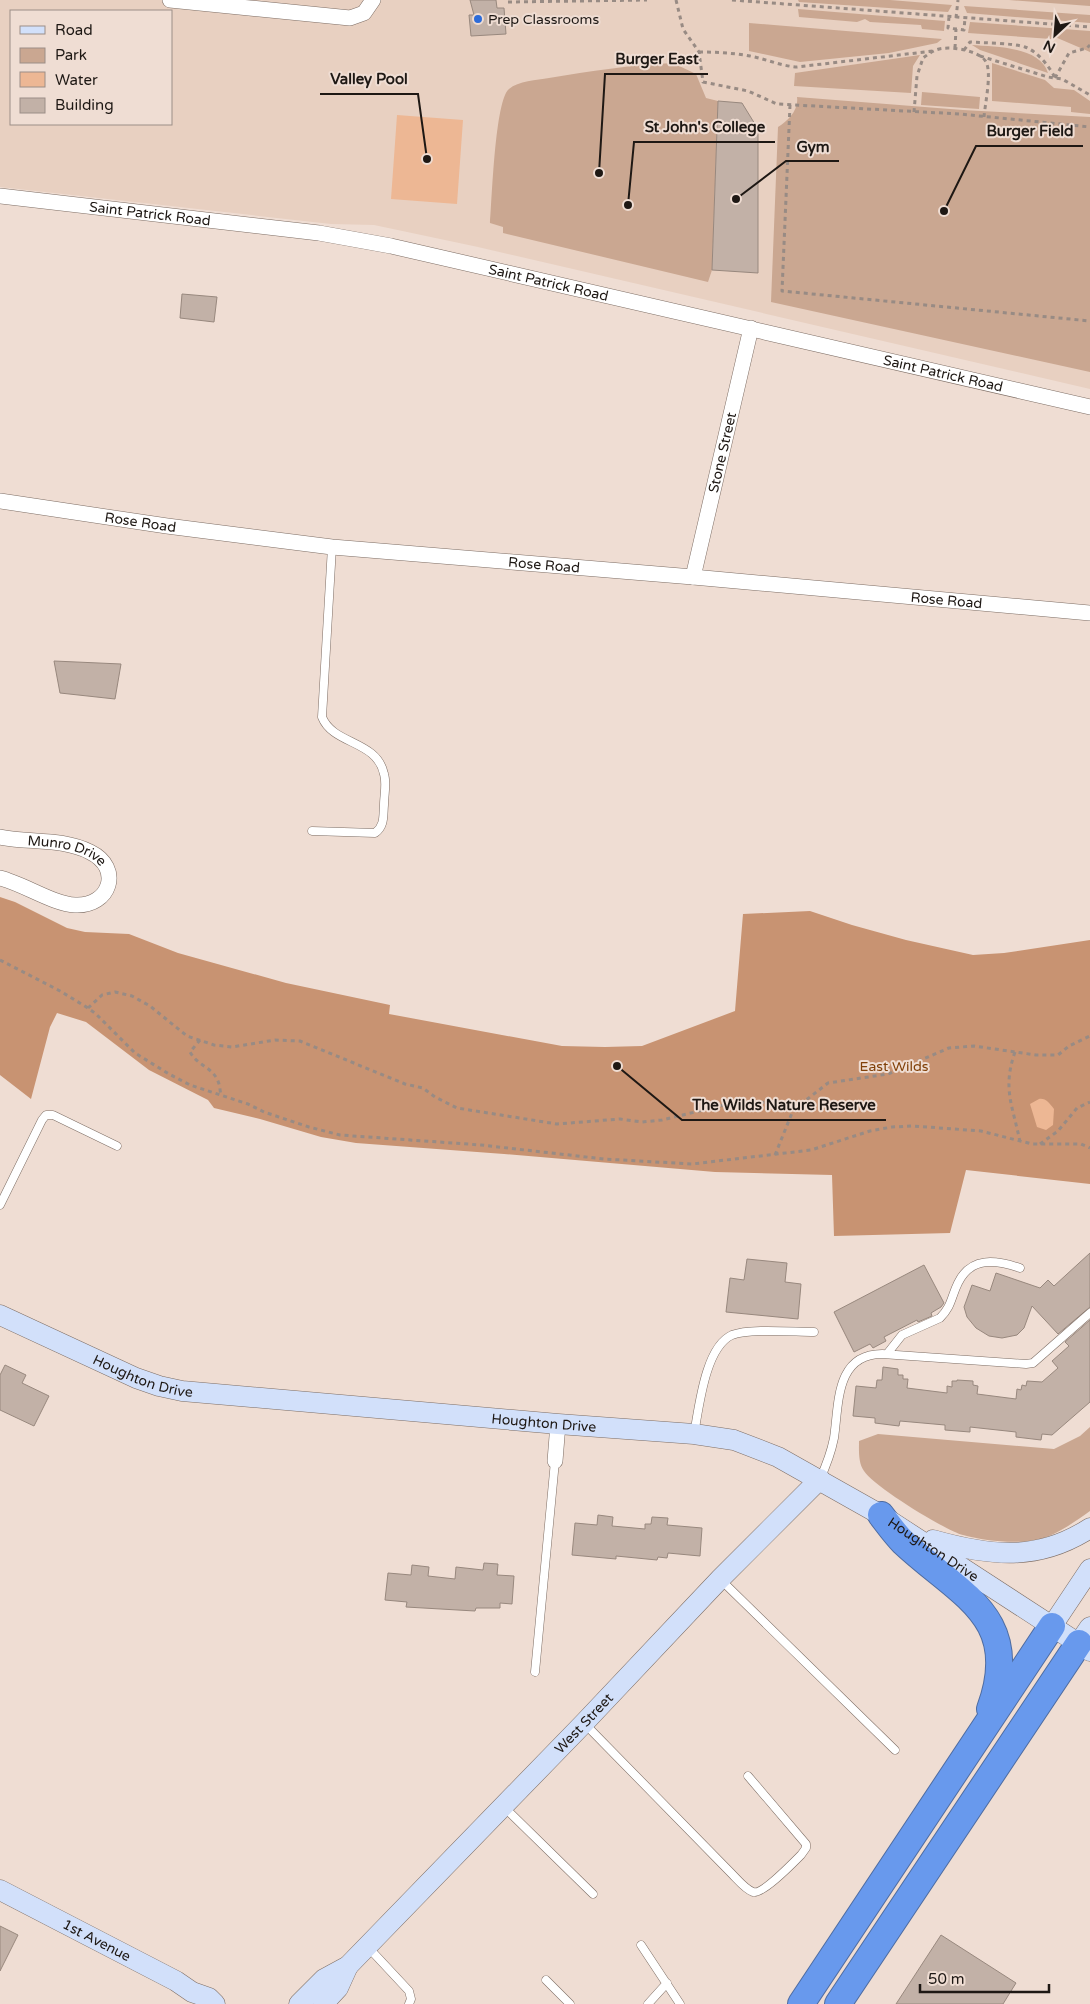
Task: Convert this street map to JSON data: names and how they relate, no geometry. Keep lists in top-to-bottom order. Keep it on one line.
{"streets":{"main road":["Houghton Drive","West Street","1st Avenue"],"street":["Saint Patrick Road","Stone Street","Rose Road","Munro Drive"]},"crossings":[["Saint Patrick Road","Stone Street"],["Stone Street","Rose Road"],["Houghton Drive","West Street"]],"parks":["East Wilds"],"places":["Prep Classrooms","Valley Pool","Burger East","Gym","St John's College","Burger Field","The Wilds Nature Reserve"],"legend":["Road","Park","Water","Building"],"scale_bar":"50 m","north":"bottom left"}
